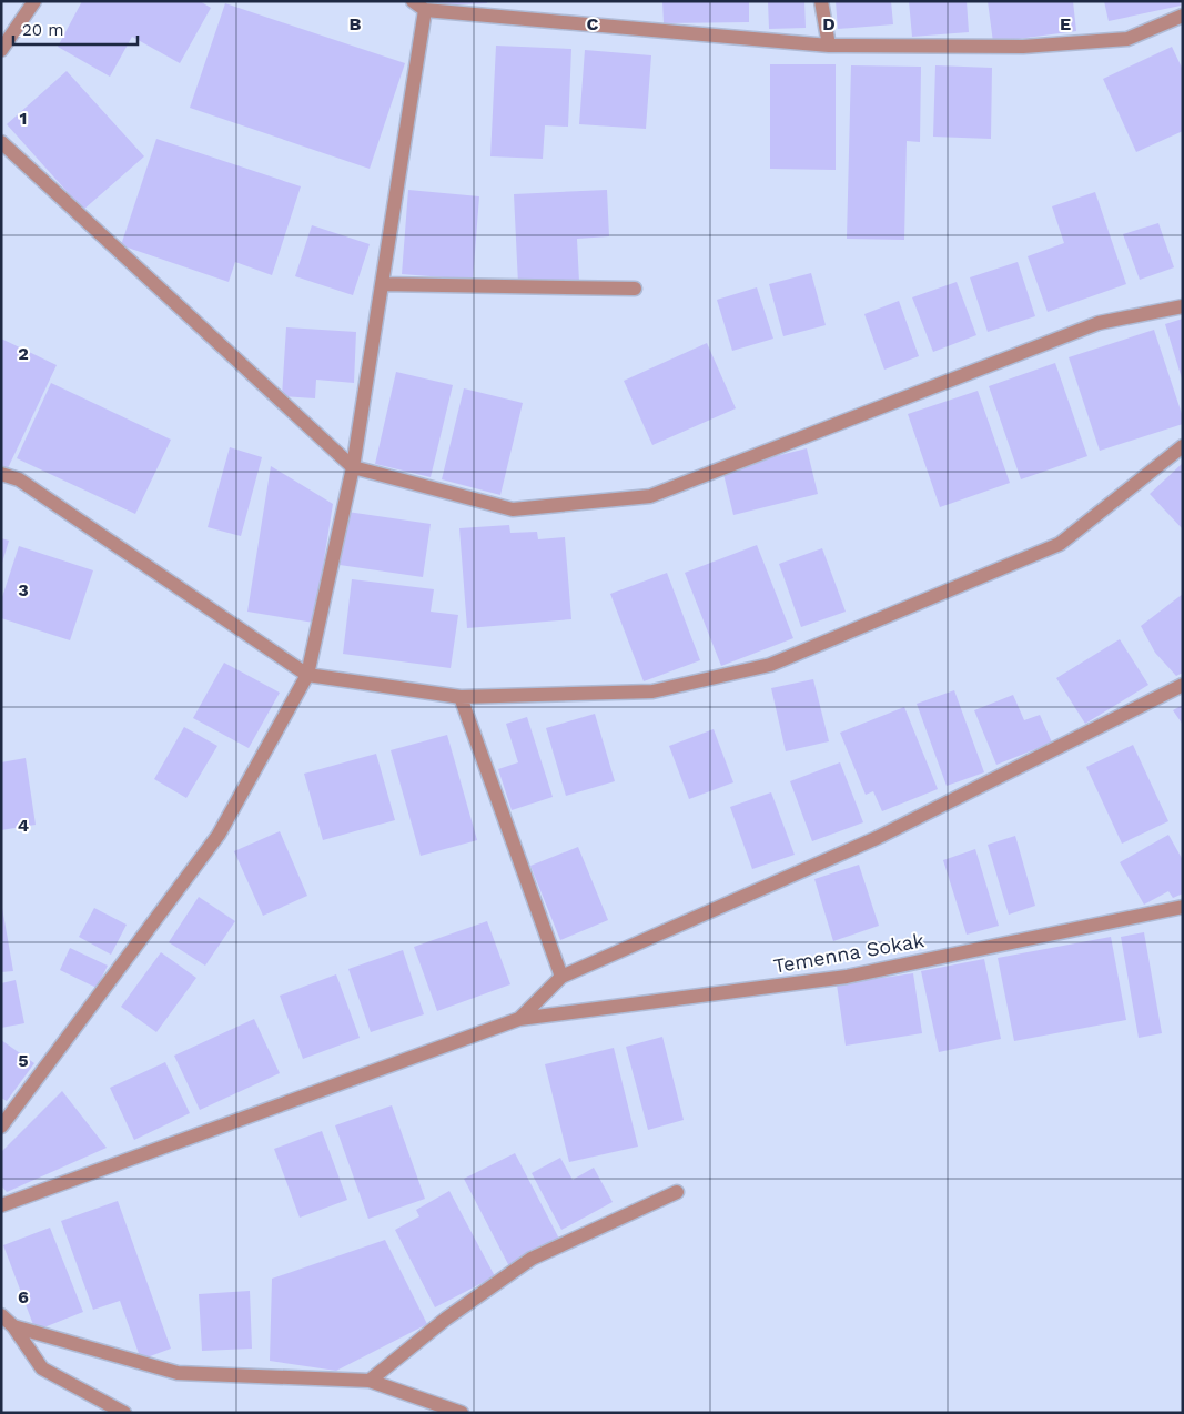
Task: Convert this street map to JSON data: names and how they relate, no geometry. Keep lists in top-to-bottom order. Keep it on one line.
{"streets":{"street":["Temenna Sokak"]},"scale_bar":"20 m","grid":{"columns":["B","C","D","E"],"rows":["1","2","3","4","5","6"]}}
